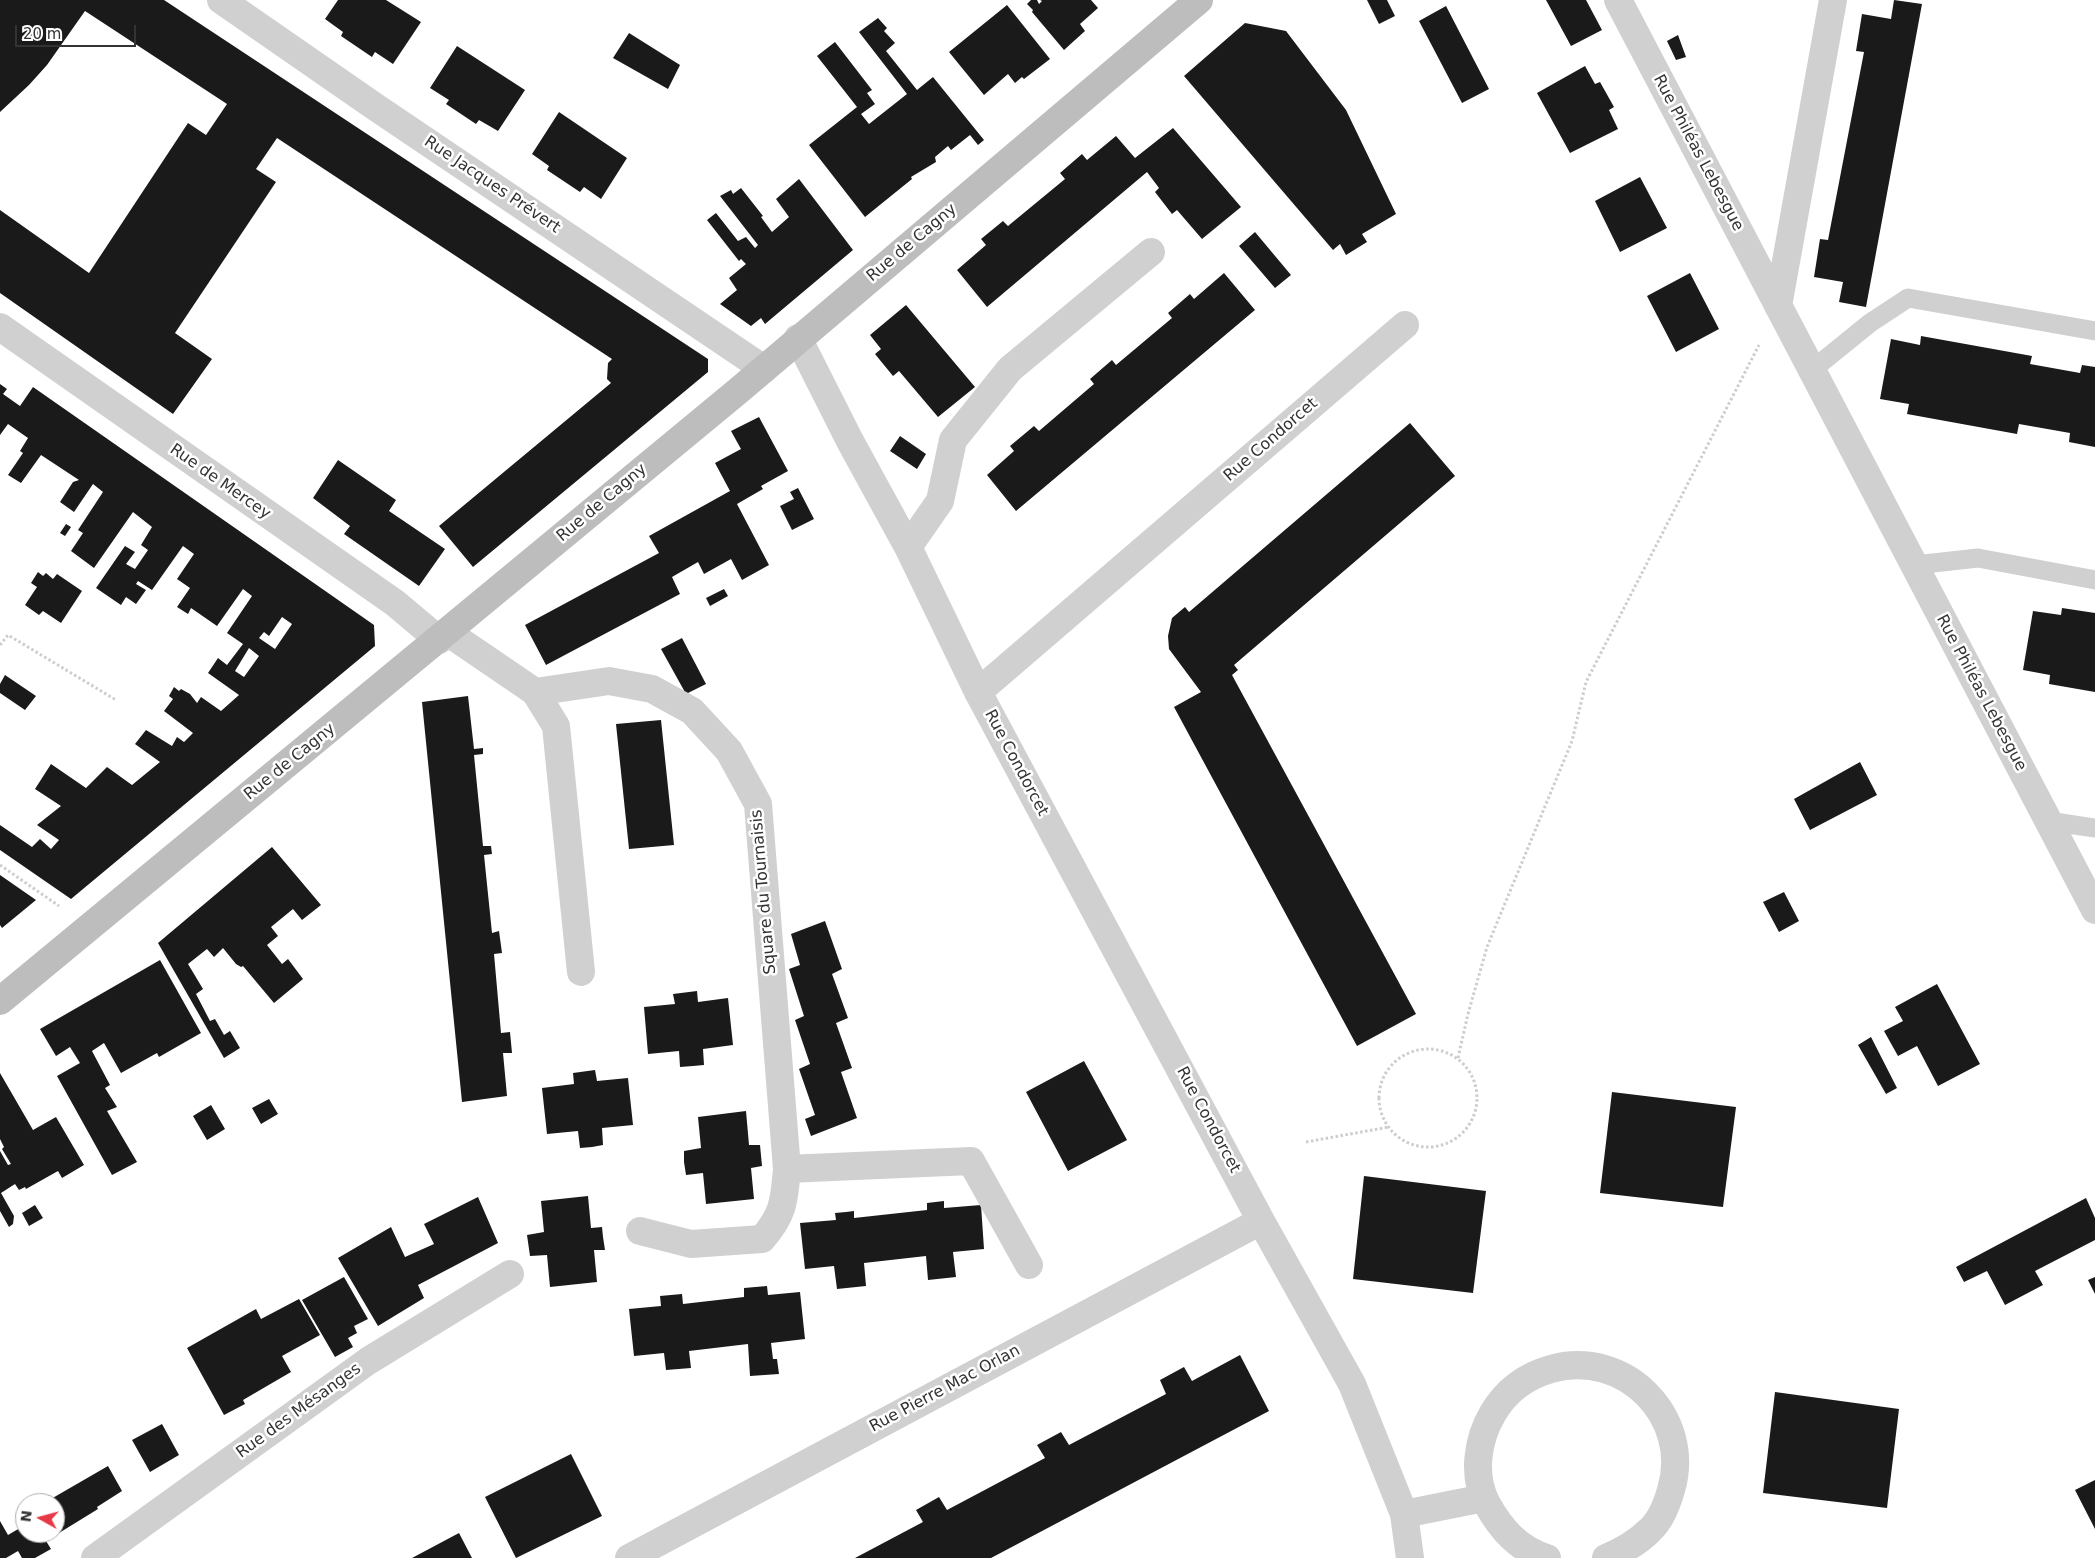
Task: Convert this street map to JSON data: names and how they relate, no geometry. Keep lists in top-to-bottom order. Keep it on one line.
{"streets":{"main road":["Rue de Cagny"],"street":["Rue Philéas Lebesgue","Rue Jacques Prévert","Rue Condorcet","Rue de Mercey","Square du Tournaisis","Rue Pierre Mac Orlan","Rue des Mésanges"]},"crossings":[["Rue Jacques Prévert","Rue de Cagny"],["Rue de Cagny","Rue Condorcet"],["Rue de Cagny","Rue de Mercey"],["Rue Condorcet","Rue Pierre Mac Orlan"]],"scale_bar":"20 m","north":"left"}
